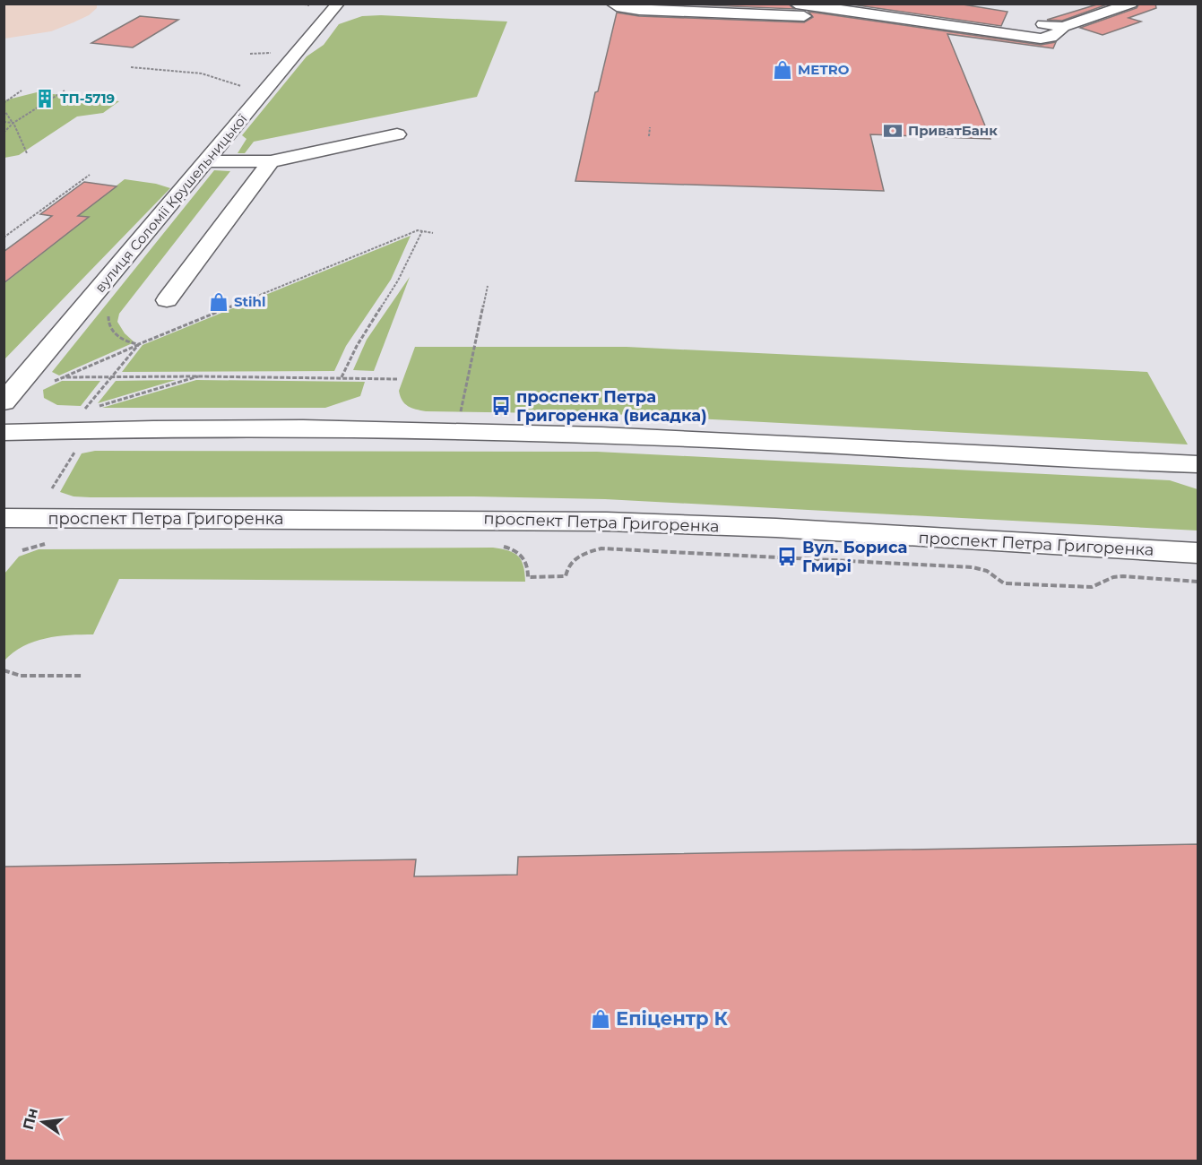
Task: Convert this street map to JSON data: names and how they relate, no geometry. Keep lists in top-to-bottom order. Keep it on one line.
{"streets":{"street":["вулиця Соломії Крушельницької","проспект Петра Григоренка"]},"places":{"shop":["METRO","Stihl","Епіцентр К"],"building":["ТП-5719"],"bank":["ПриватБанк"],"bus stop":["проспект Петра Григоренка (висадка)","Вул. Бориса Гмирі"]},"north":"left"}
